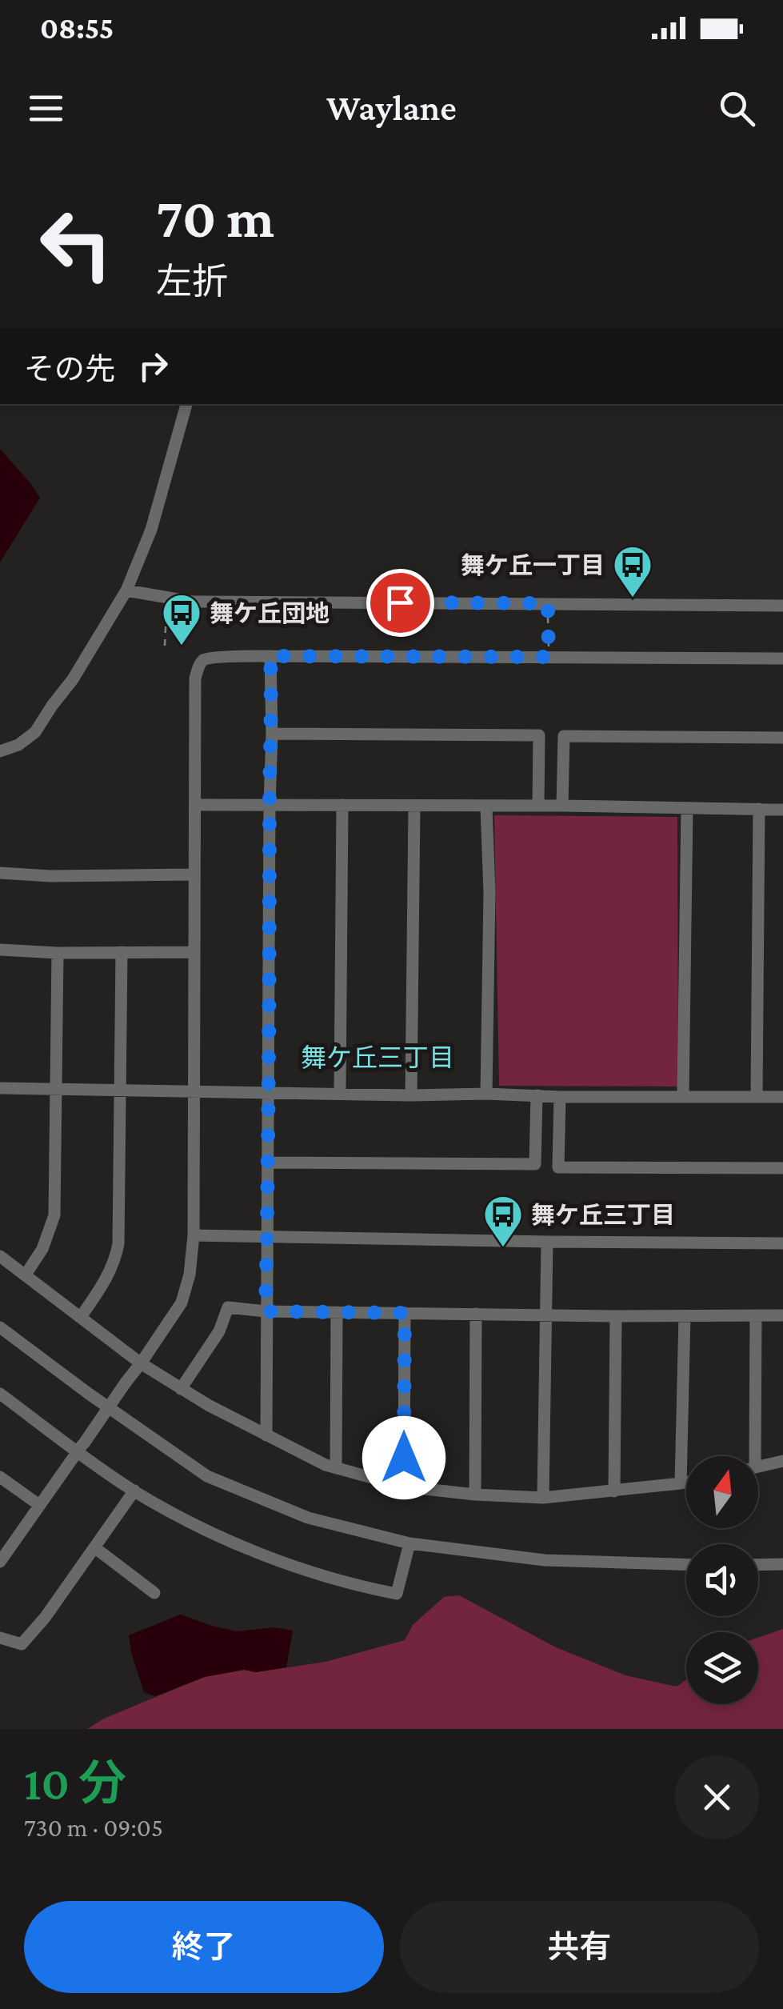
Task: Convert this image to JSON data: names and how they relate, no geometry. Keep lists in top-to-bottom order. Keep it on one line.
{"districts":["舞ケ丘三丁目"],"places":{"bus stop":["舞ケ丘一丁目","舞ケ丘団地","舞ケ丘三丁目"]},"north":"top","page":{"status":"08:55","header":"Waylane","turn":["70 m","左折"],"then":"その先","heading":["10 分","730 m · 09:05"],"buttons":["終了","共有"]}}
